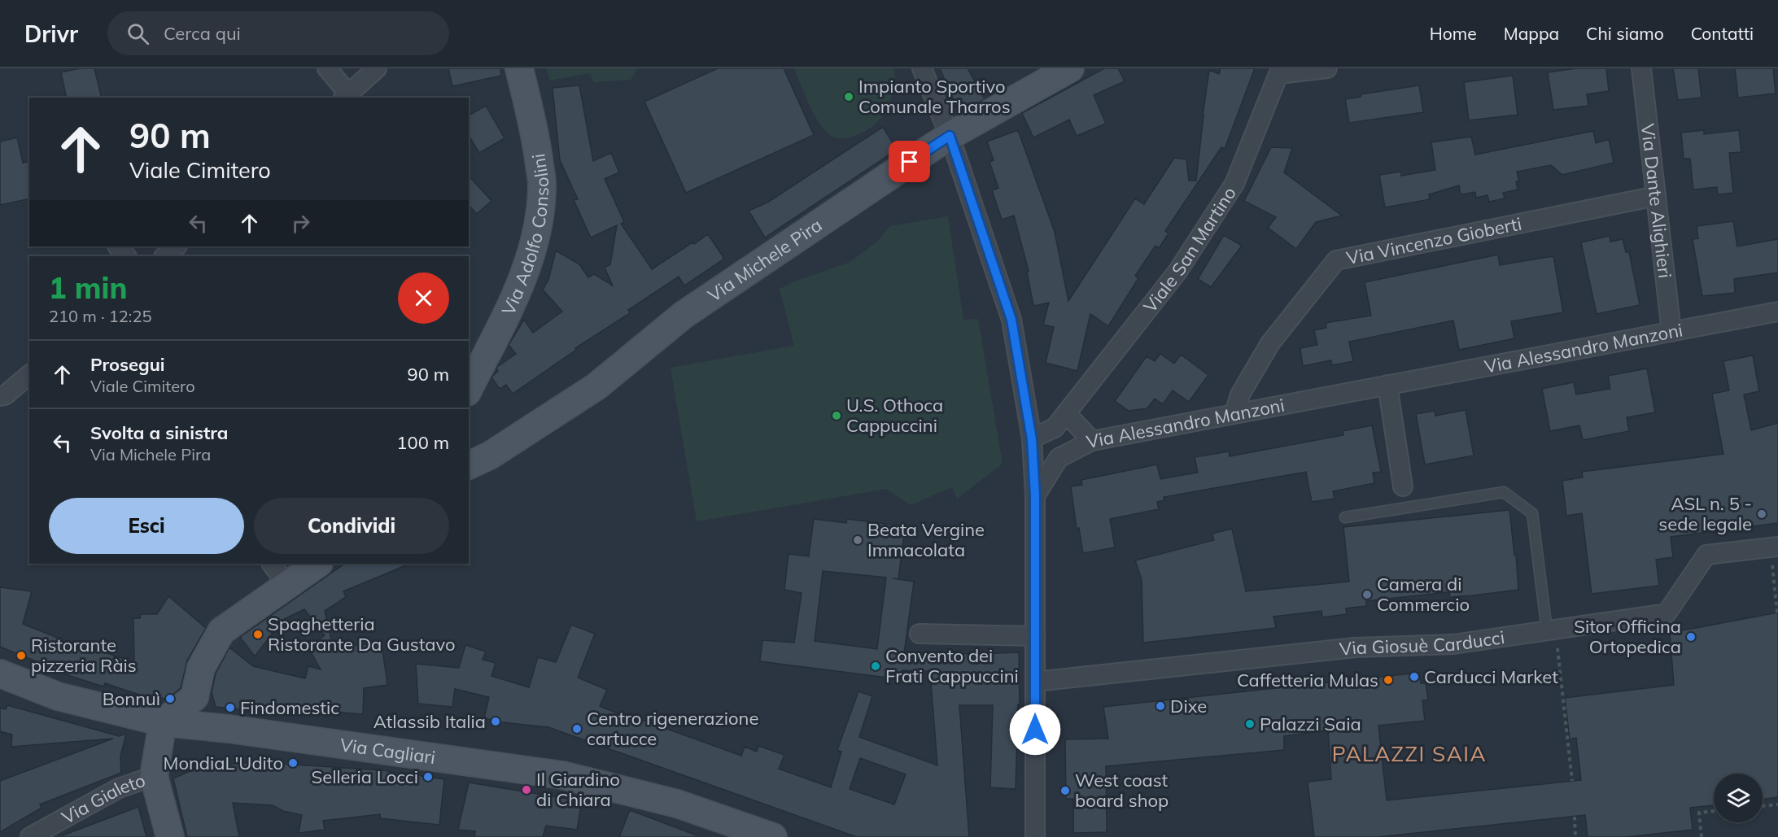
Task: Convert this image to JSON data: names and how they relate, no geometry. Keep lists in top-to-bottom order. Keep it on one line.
{"streets":{"street":["Via Dante Alighieri","Via Adolfo Consolini","Via Vincenzo Gioberti","Viale San Martino","Via Michele Pira","Via Alessandro Manzoni","Via Giosuè Carducci","Via Cagliari","Via Gialeto"]},"crossings":[["Via Dante Alighieri","Via Vincenzo Gioberti"],["Via Dante Alighieri","Via Alessandro Manzoni"],["Via Vincenzo Gioberti","Via Alessandro Manzoni"]],"districts":["PALAZZI SAIA"],"places":["Impianto Sportivo Comunale Tharros","U.S. Othoca Cappuccini","ASL n. 5 - sede legale","Beata Vergine Immacolata","Camera di Commercio","Spaghetteria Ristorante Da Gustavo","Sitor Officina Ortopedica","Ristorante pizzeria Ràis","Convento dei Frati Cappuccini","Carducci Market","Caffetteria Mulas","Bonnuì","Dixe","Findomestic","Atlassib Italia","Palazzi Saia","Centro rigenerazione cartucce","MondiaL'Udito","Selleria Locci","Il Giardino di Chiara","West coast board shop"],"page":{"header":"Drivr","search":"Cerca qui","nav":["Home","Mappa","Chi siamo","Contatti"],"turn":["90 m","Viale Cimitero"],"heading":["1 min","210 m · 12:25"],"list":[{"name":"Prosegui","note":"Viale Cimitero","value":"90 m"},{"name":"Svolta a sinistra","note":"Via Michele Pira","value":"100 m"}],"buttons":["Esci","Condividi"]}}
